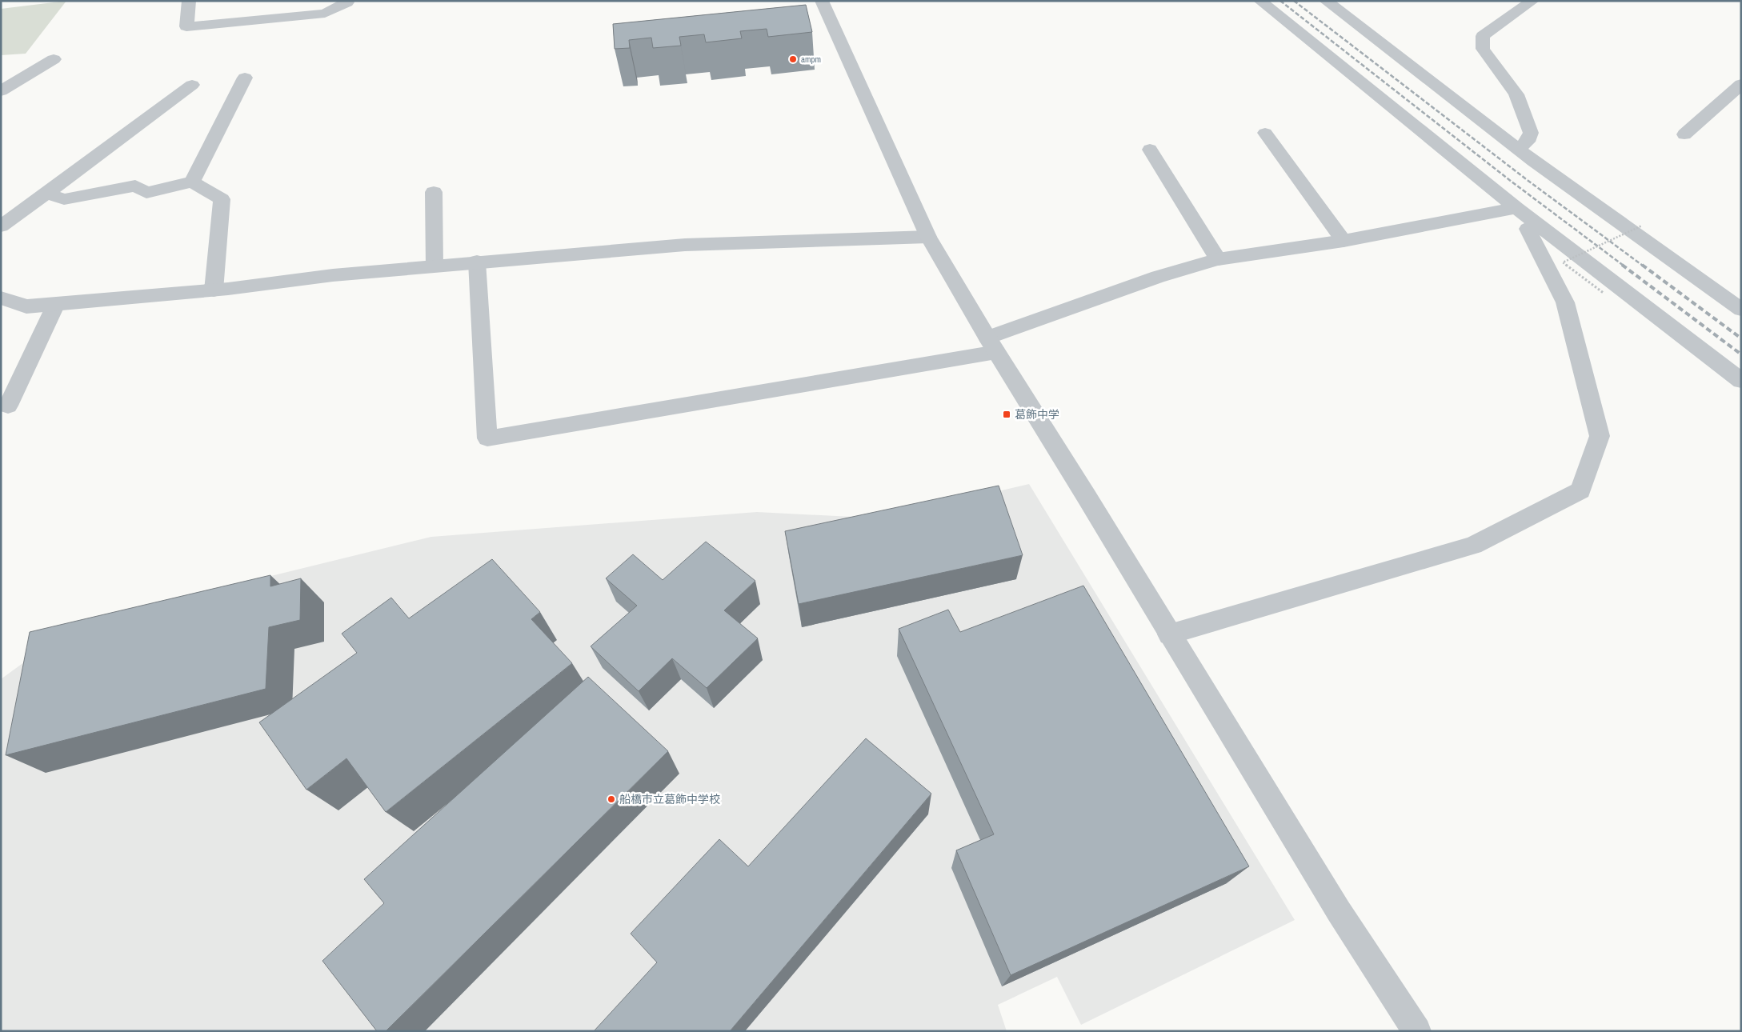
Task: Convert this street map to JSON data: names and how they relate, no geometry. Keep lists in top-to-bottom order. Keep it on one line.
{"places":{"other":["ampm","船橋市立葛飾中学校"],"transit":["葛飾中学"]}}
